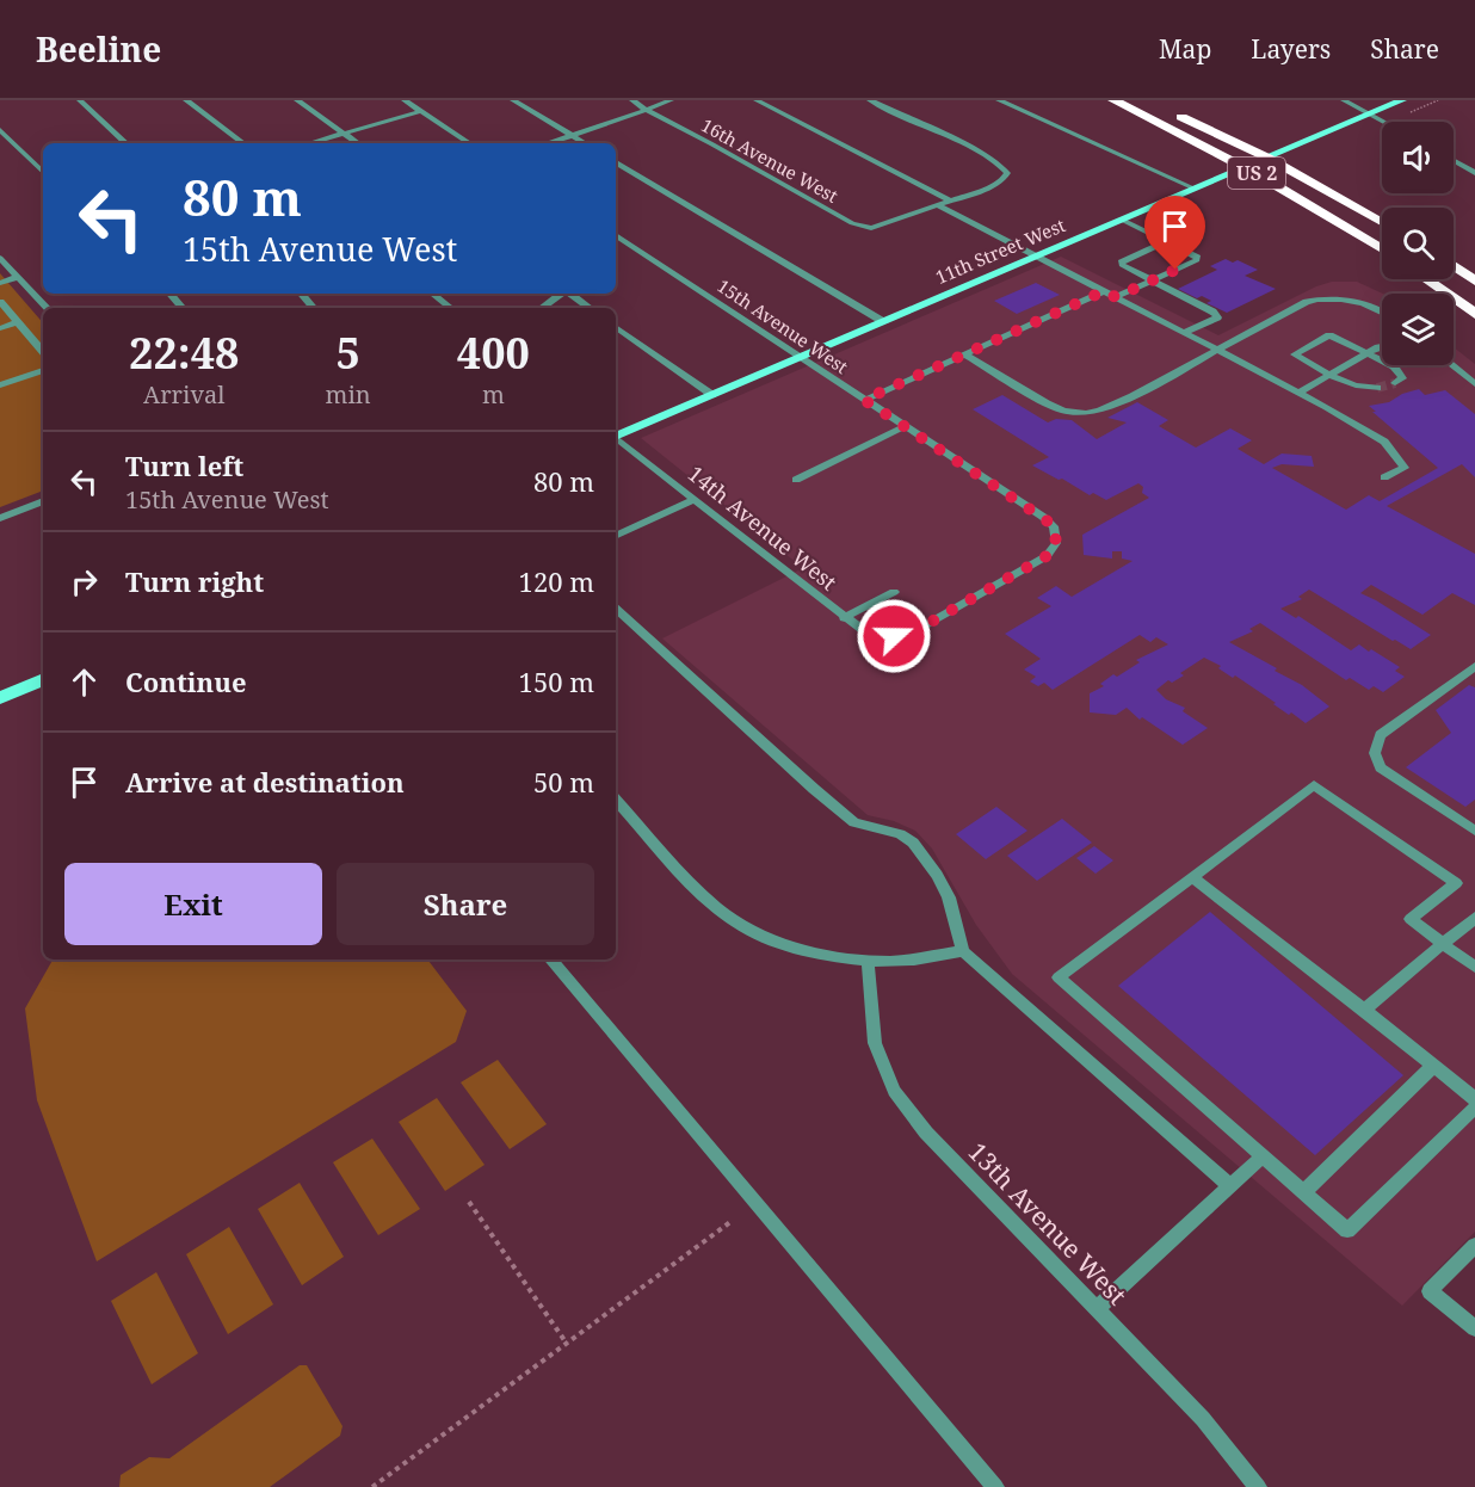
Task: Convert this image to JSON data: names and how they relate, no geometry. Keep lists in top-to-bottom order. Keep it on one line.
{"streets":{"highway":["US 2"],"main road":["11th Street West"],"street":["16th Avenue West","15th Avenue West","14th Avenue West","13th Avenue West"]},"crossings":[["US 2","11th Street West"],["11th Street West","15th Avenue West"],["15th Avenue West","14th Avenue West"]],"page":{"header":"Beeline","nav":["Map","Layers","Share"],"turn":["80 m","15th Avenue West"],"eta":["22:48","Arrival","5","min","400","m"],"list":[{"name":"Turn left","note":"15th Avenue West","value":"80 m"},{"name":"Turn right","value":"120 m"},{"name":"Continue","value":"150 m"},{"name":"Arrive at destination","value":"50 m"}],"buttons":["Exit","Share"]}}
